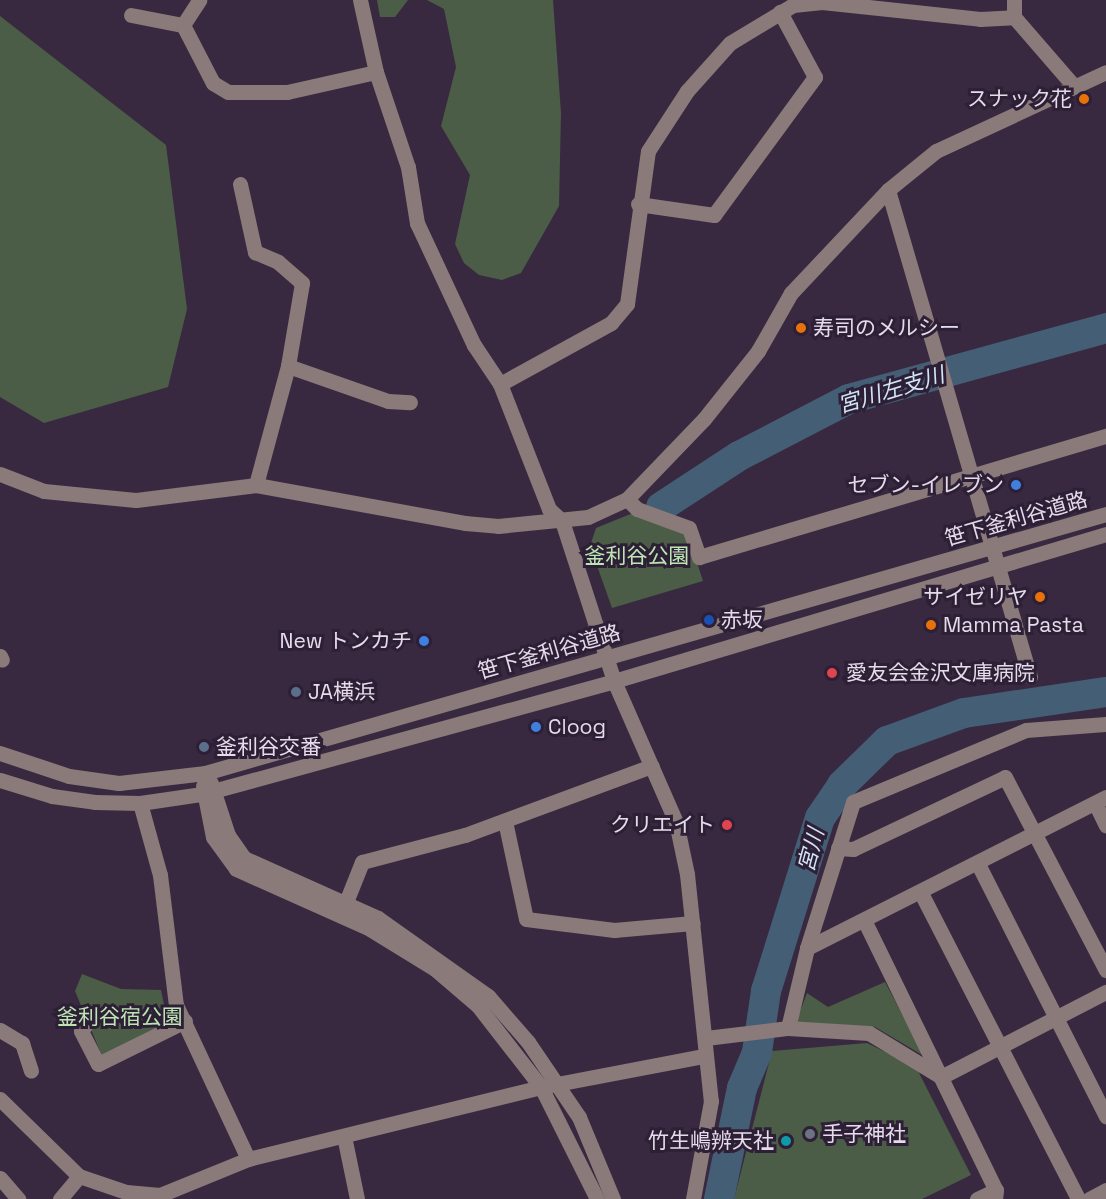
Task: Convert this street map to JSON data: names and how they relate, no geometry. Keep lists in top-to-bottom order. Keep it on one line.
{"streets":{"street":["笹下釜利谷道路"]},"water":["宮川左支川","宮川"],"parks":["釜利谷公園","釜利谷宿公園"],"places":["スナック花","寿司のメルシー","セブン-イレブン","サイゼリヤ","赤坂","Mamma Pasta","New トンカチ","愛友会金沢文庫病院","JA横浜","Cloog","釜利谷交番","クリエイト","手子神社","竹生嶋辨天社"]}
